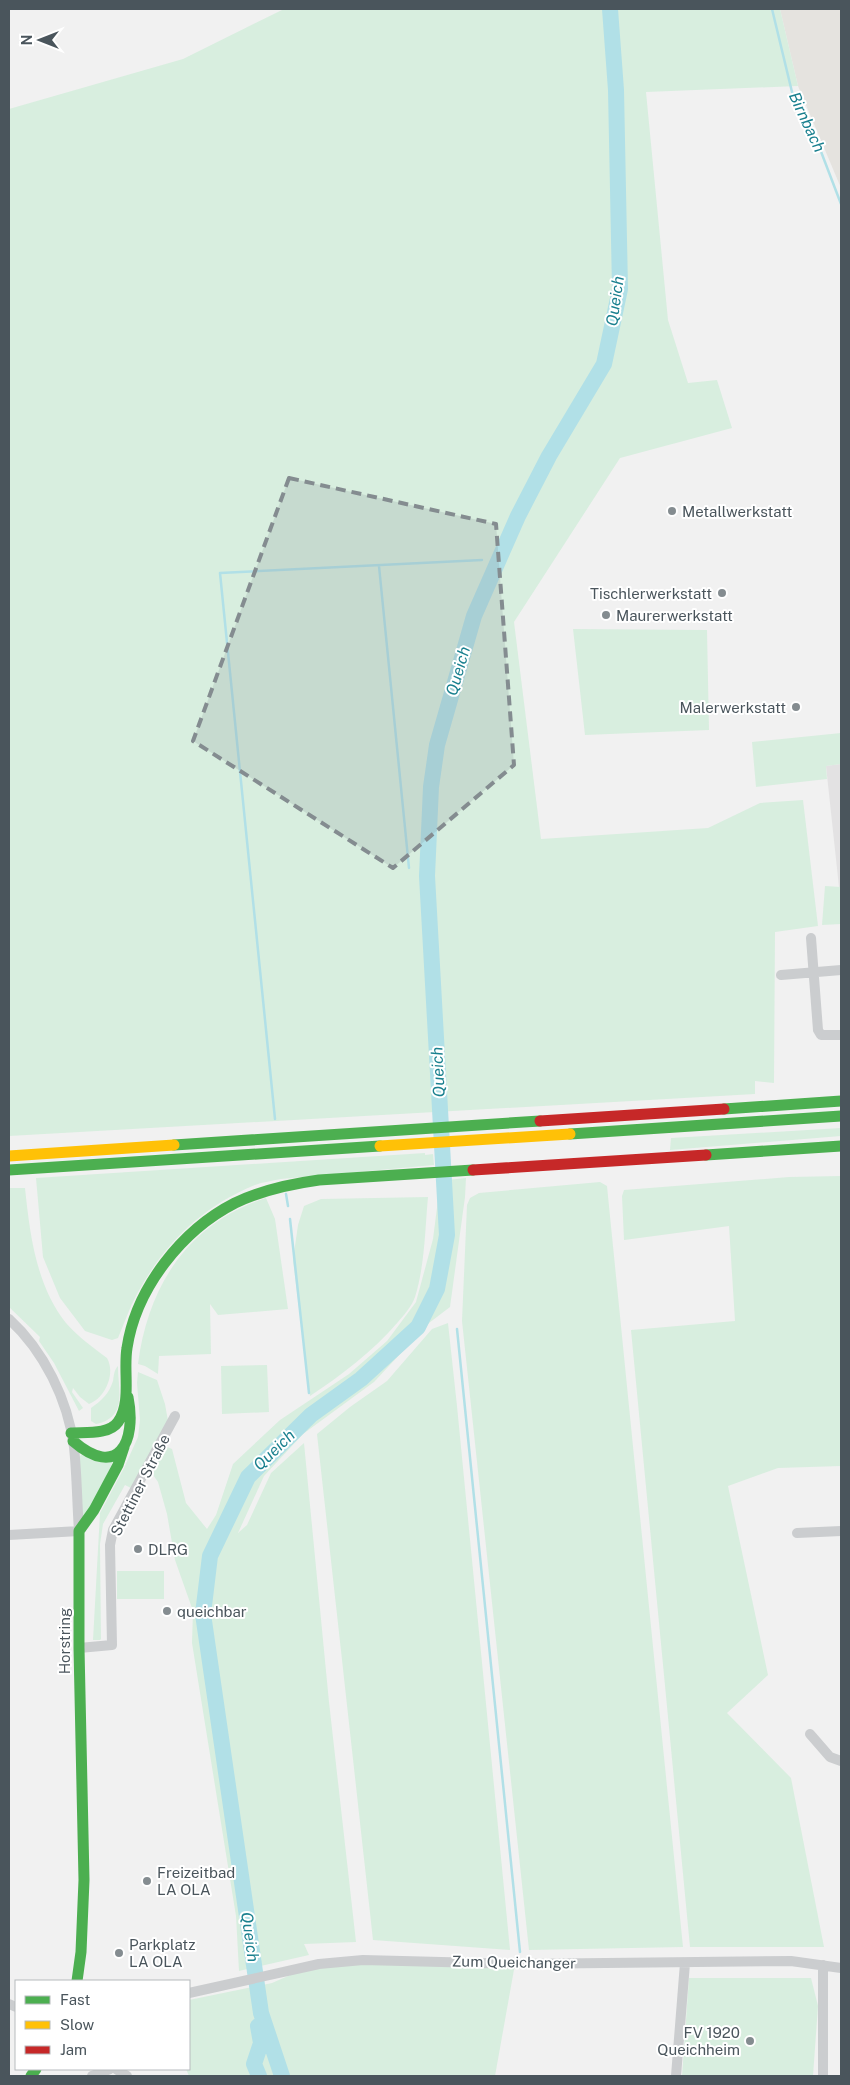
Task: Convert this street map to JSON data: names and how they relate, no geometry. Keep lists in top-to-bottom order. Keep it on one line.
{"streets":{"main road":["Horstring"],"street":["Stettiner Straße","Zum Queichanger"]},"crossings":[["Stettiner Straße","Horstring"]],"water":["Birnbach","Queich"],"places":["Metallwerkstatt","Tischlerwerkstatt","Maurerwerkstatt","Malerwerkstatt","DLRG","queichbar","Freizeitbad LA OLA","Parkplatz LA OLA","FV 1920 Queichheim"],"legend":["Fast","Slow","Jam"],"north":"left"}
